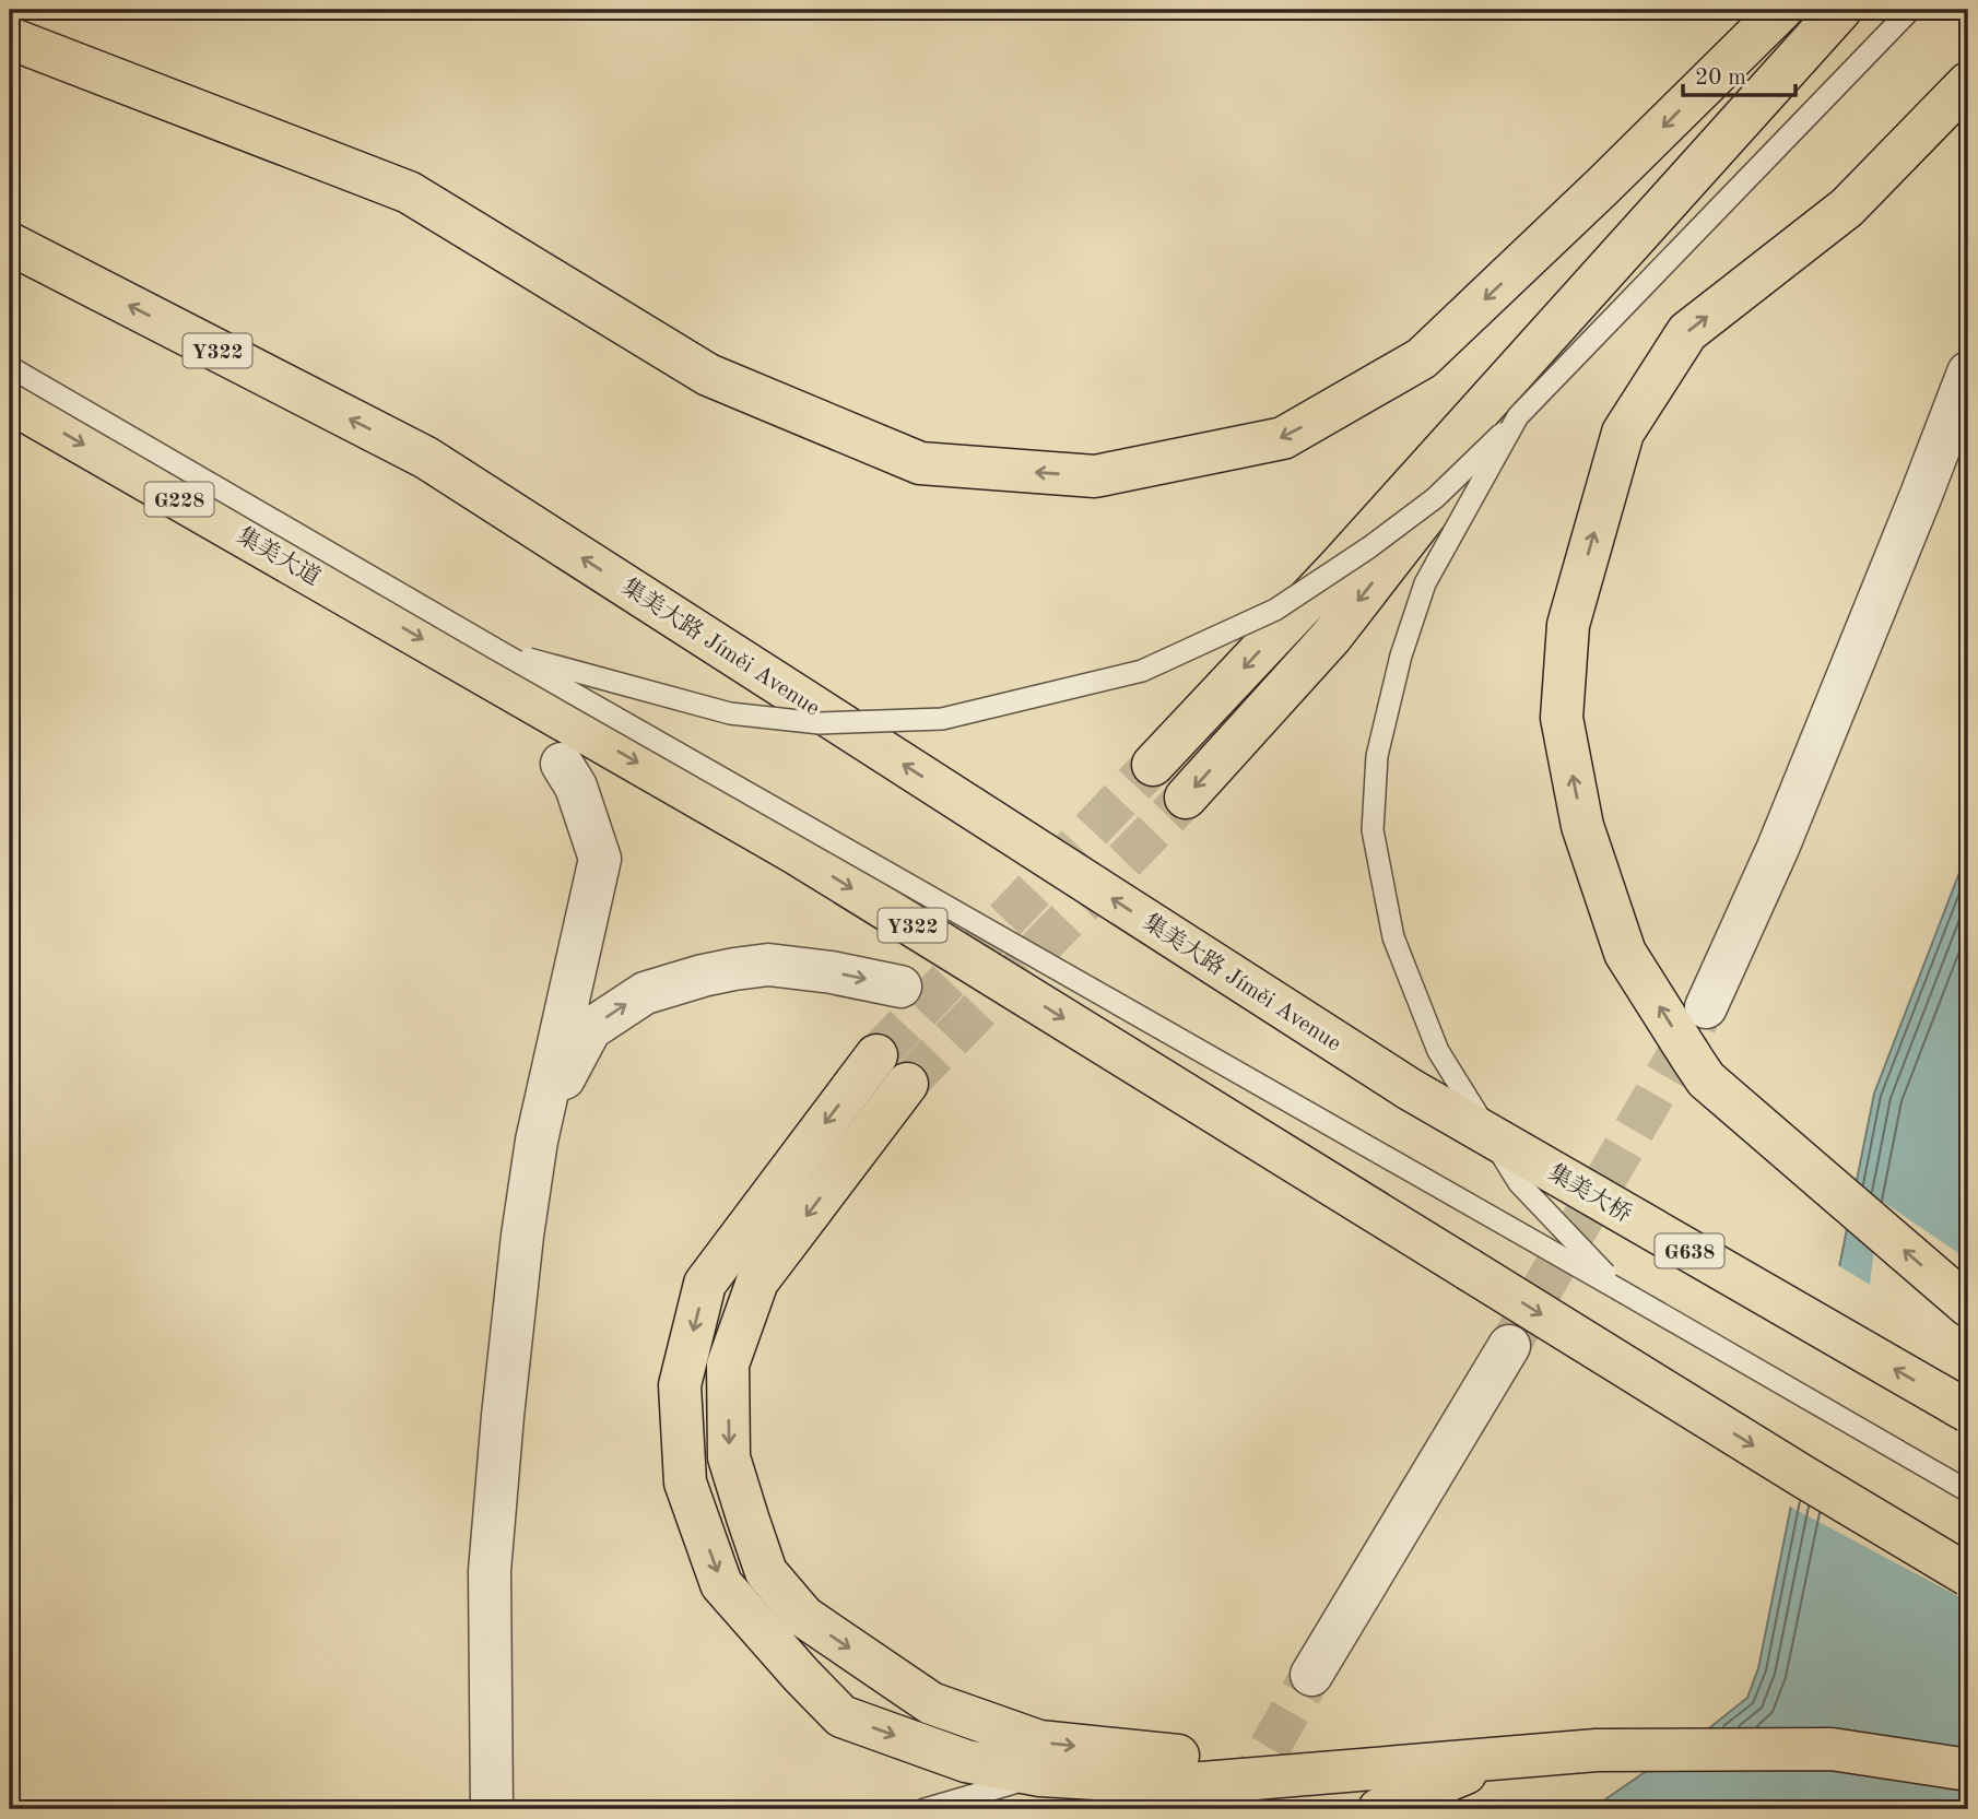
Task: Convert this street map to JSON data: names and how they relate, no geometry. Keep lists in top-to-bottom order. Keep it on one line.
{"streets":{"highway":["Y322","G228","集美大道","集美大路 Jíměi Avenue","集美大桥","G638"]},"crossings":[["Y322","集美大道"],["集美大路 Jíměi Avenue","集美大桥"]],"one_way":["集美大道"],"scale_bar":"20 m"}
